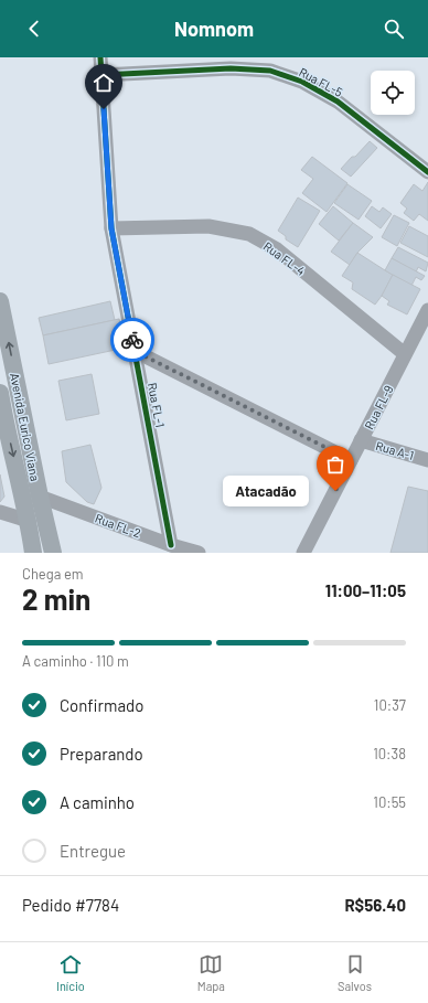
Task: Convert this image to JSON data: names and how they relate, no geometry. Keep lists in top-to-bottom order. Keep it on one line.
{"streets":{"main road":["Avenida Eurico Viana"],"street":["Rua FL-5","Rua FL-4","Rua FL-1","Rua FL-9","Rua A-1","Rua FL-2"]},"crossings":[["Rua FL-5","Rua FL-1"],["Rua FL-4","Rua FL-1"],["Rua FL-4","Rua FL-9"],["Rua FL-1","Rua FL-2"],["Rua FL-9","Rua A-1"],["Avenida Eurico Viana","Rua FL-2"]],"places":["Atacadão"],"page":{"header":"Nomnom","bubble":"Atacadão","heading":["2 min","Chega em","11:00–11:05"],"panel":["Pedido #7784","R$56.40"],"bar":"A caminho · 110 m","list":[["Confirmado","10:37"],["Preparando","10:38"],["A caminho","10:55"],"Entregue"],"tabs":["Início","Mapa","Salvos"]}}
